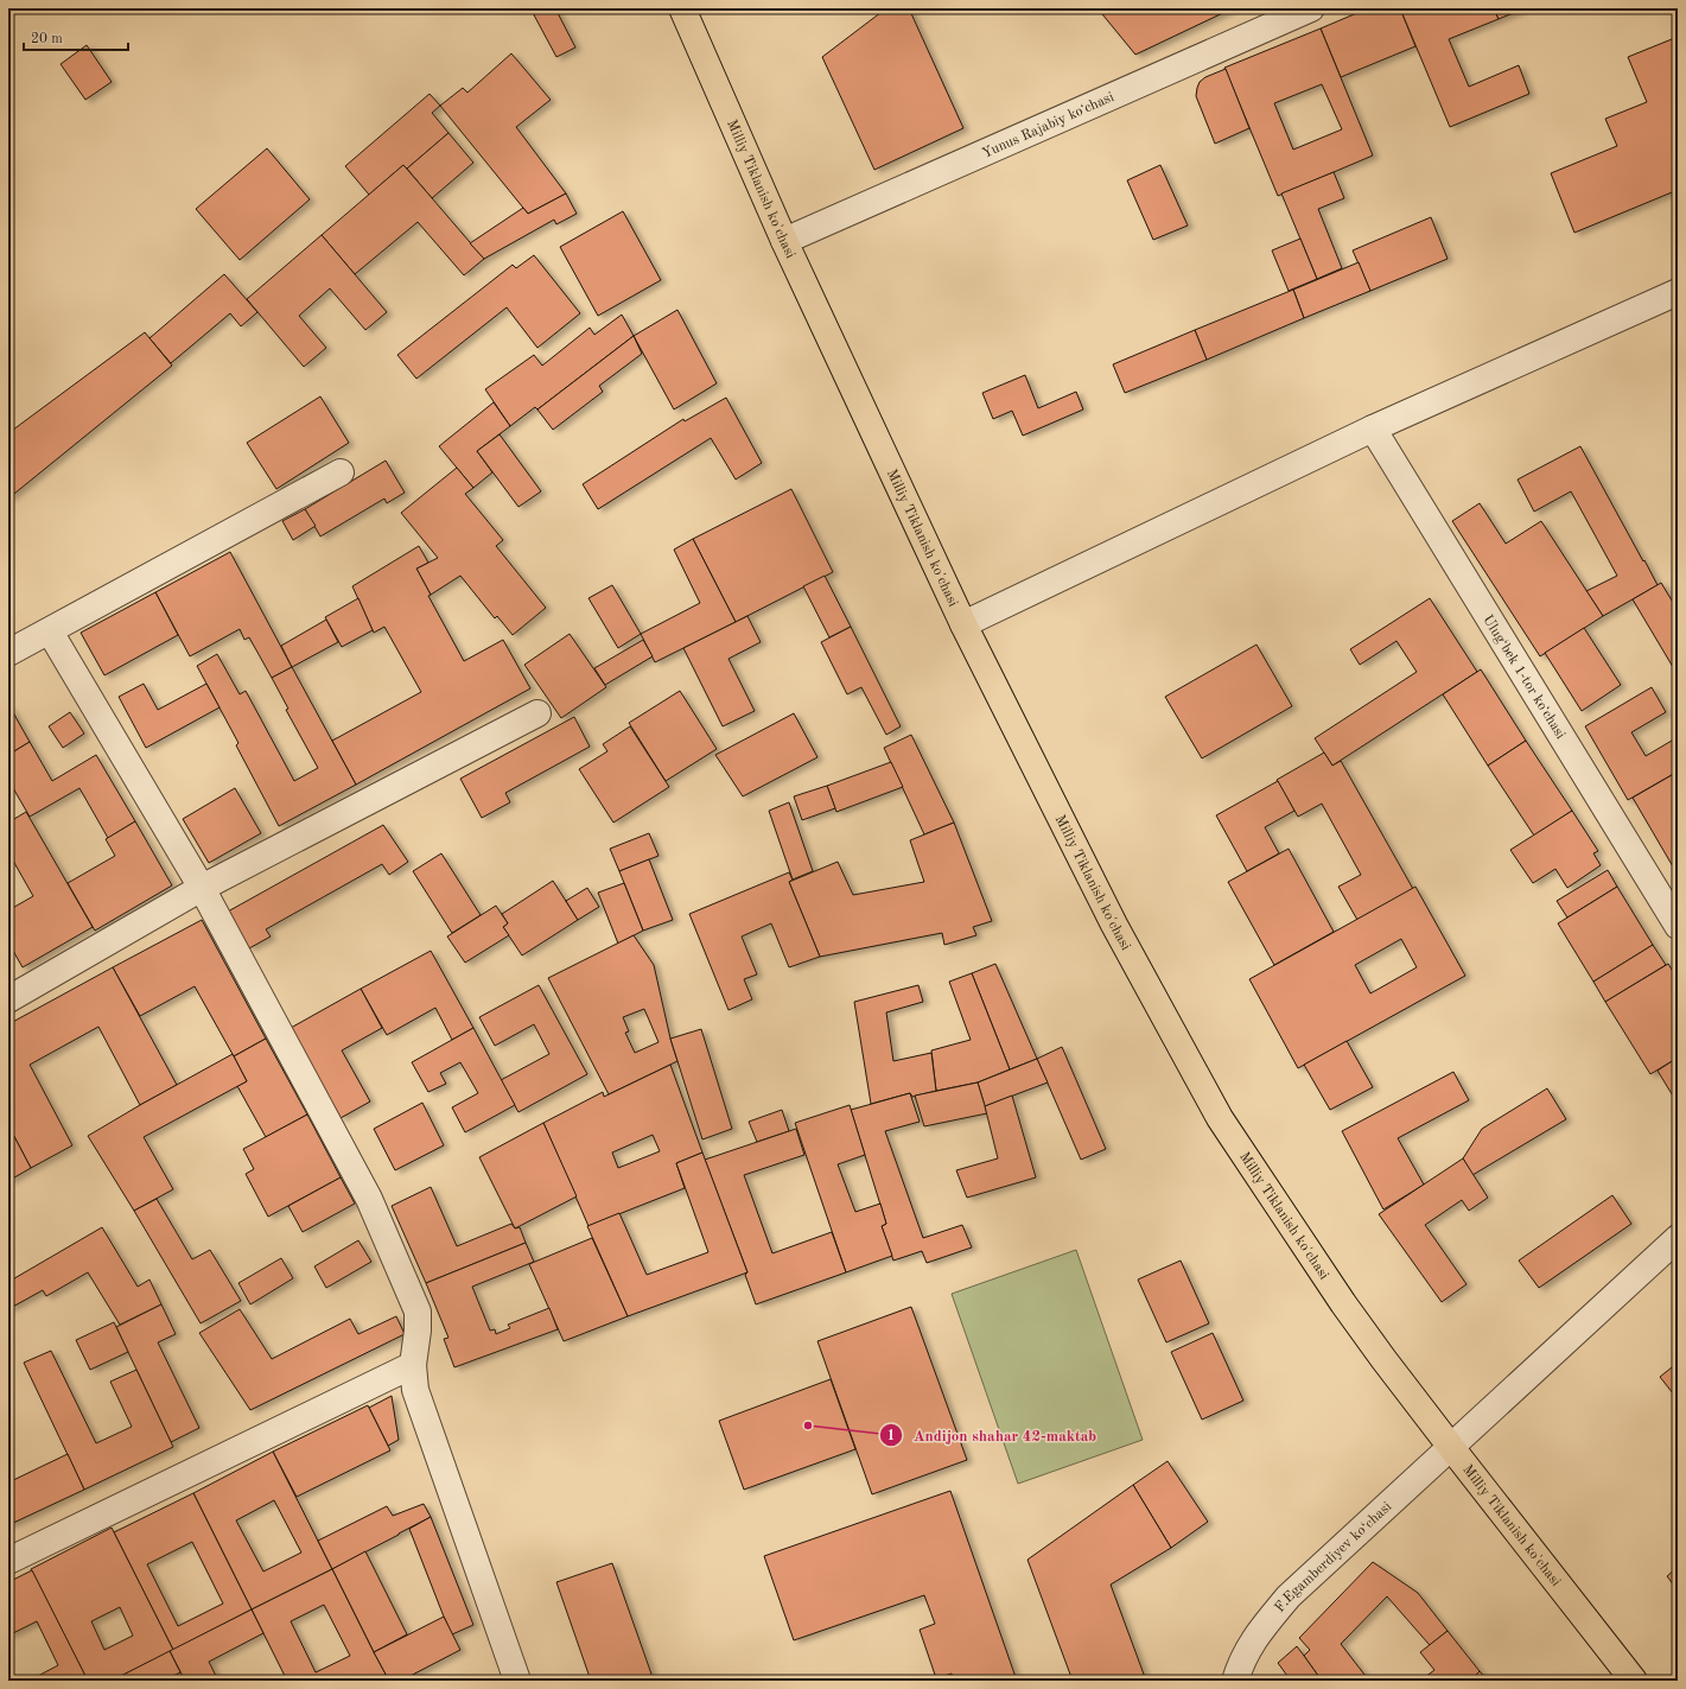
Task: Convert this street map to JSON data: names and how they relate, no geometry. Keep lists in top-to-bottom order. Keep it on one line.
{"streets":{"main road":["Milliy Tiklanish ko'chasi"],"street":["Yunus Rajabiy koʻchasi","Ulug‘bek 1-tor koʻchasi","F.Egamberdiyev kо‘chasi"]},"crossings":[["Yunus Rajabiy koʻchasi","Milliy Tiklanish ko'chasi"],["Milliy Tiklanish ko'chasi","F.Egamberdiyev kо‘chasi"]],"places":["Andijon shahar 42-maktab"],"scale_bar":"20 m"}
